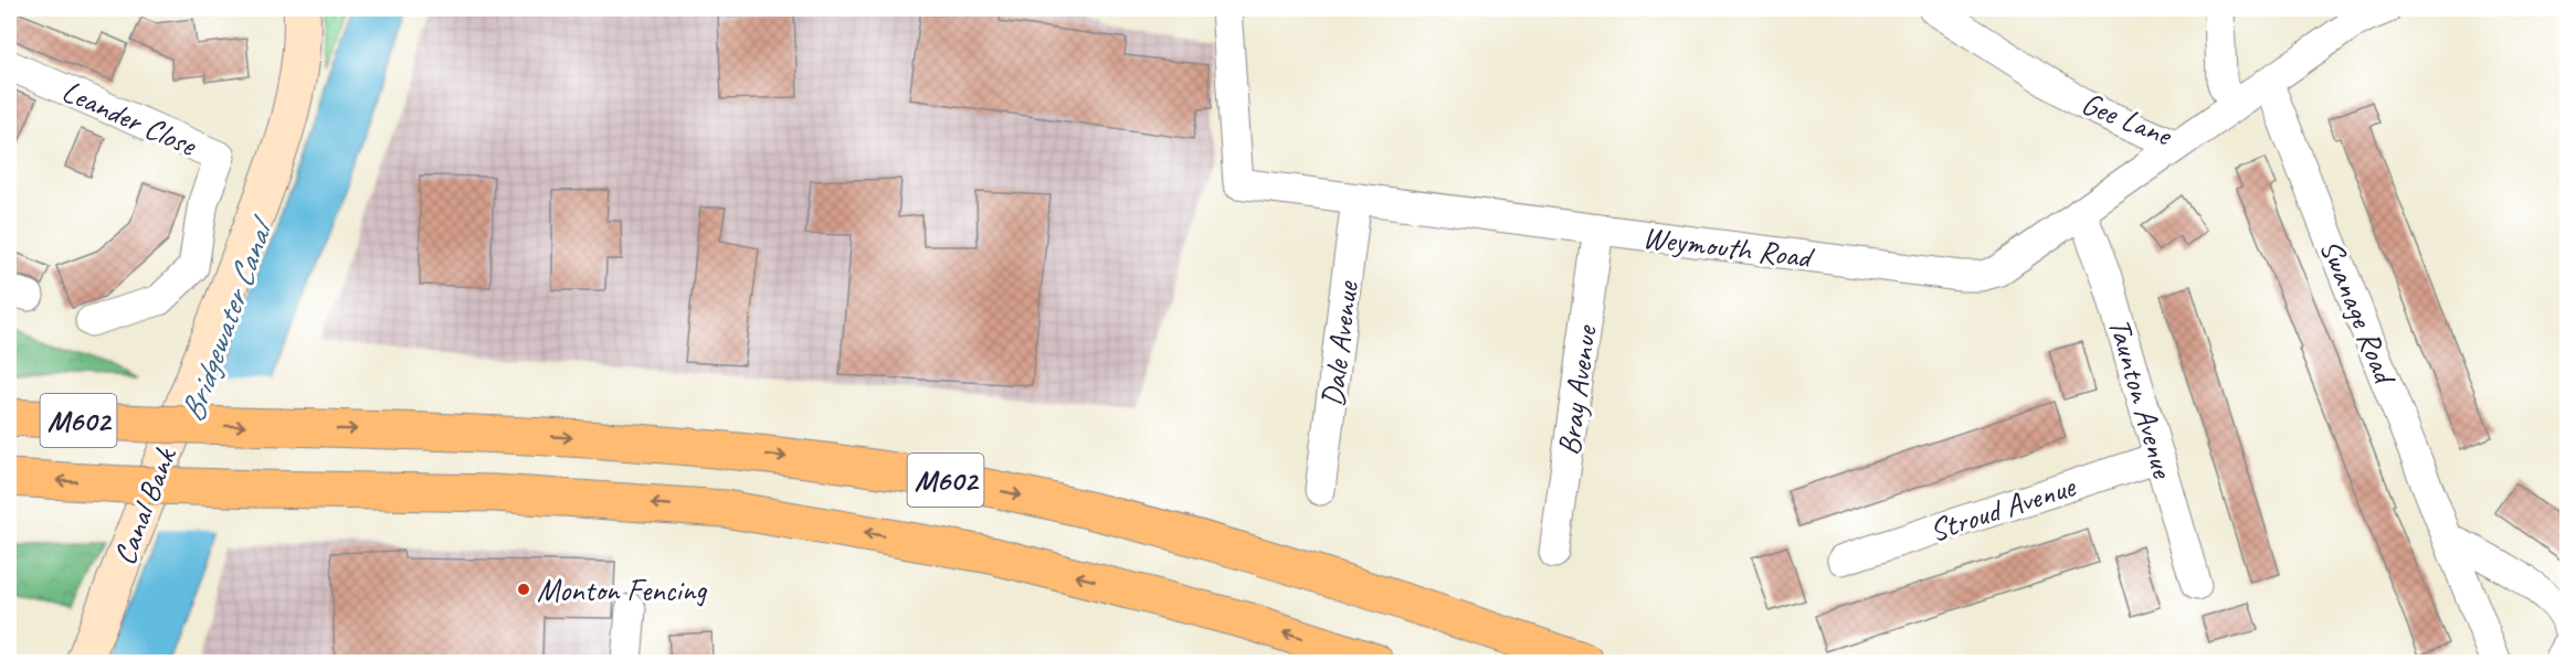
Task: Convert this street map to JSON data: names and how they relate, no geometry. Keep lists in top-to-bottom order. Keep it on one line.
{"streets":{"highway":["M602"],"main road":["Canal Bank"],"street":["Leander Close","Gee Lane","Weymouth Road","Swanage Road","Dale Avenue","Bray Avenue","Taunton Avenue","Stroud Avenue"]},"crossings":[["Gee Lane","Weymouth Road"],["Gee Lane","Swanage Road"],["Weymouth Road","Dale Avenue"],["Weymouth Road","Bray Avenue"],["Weymouth Road","Taunton Avenue"],["Taunton Avenue","Stroud Avenue"]],"water":["Bridgewater Canal"],"places":["Monton Fencing"]}
